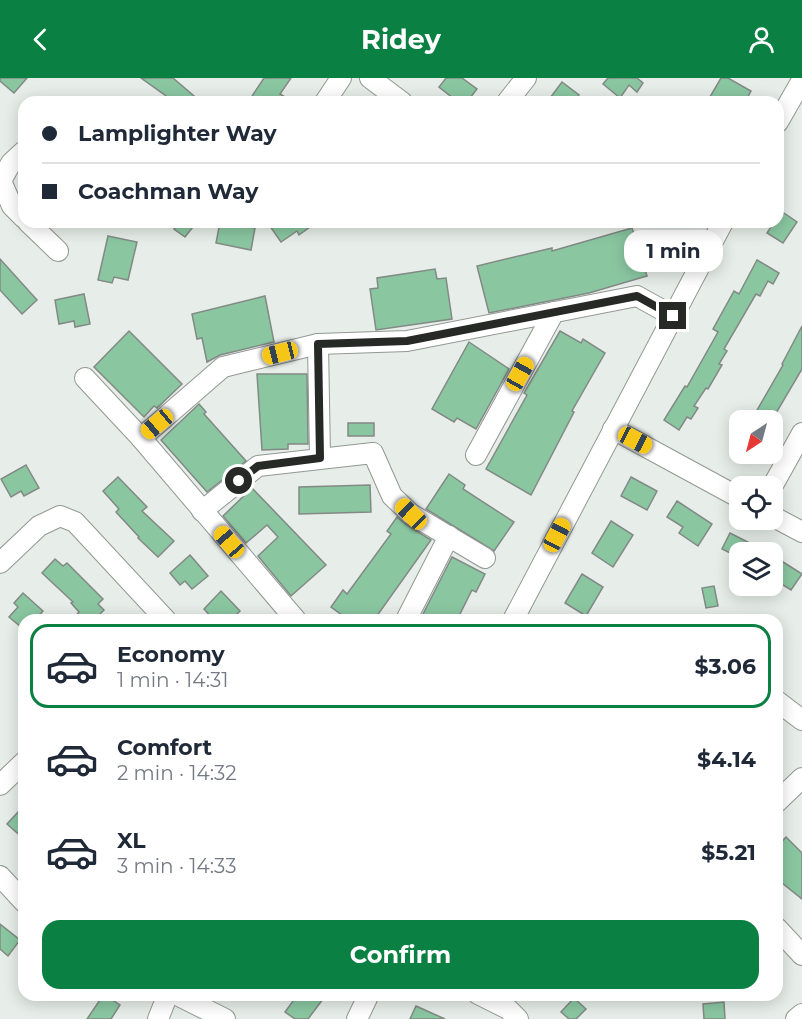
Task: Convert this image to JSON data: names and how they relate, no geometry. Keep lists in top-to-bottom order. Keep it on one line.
{"north":"bottom left","page":{"header":"Ridey","banner":["Lamplighter Way","Coachman Way"],"bubble":"1 min","list":[{"name":"Economy","note":"1 min · 14:31","value":"$3.06"},{"name":"Comfort","note":"2 min · 14:32","value":"$4.14"},{"name":"XL","note":"3 min · 14:33","value":"$5.21"}],"buttons":"Confirm"}}
